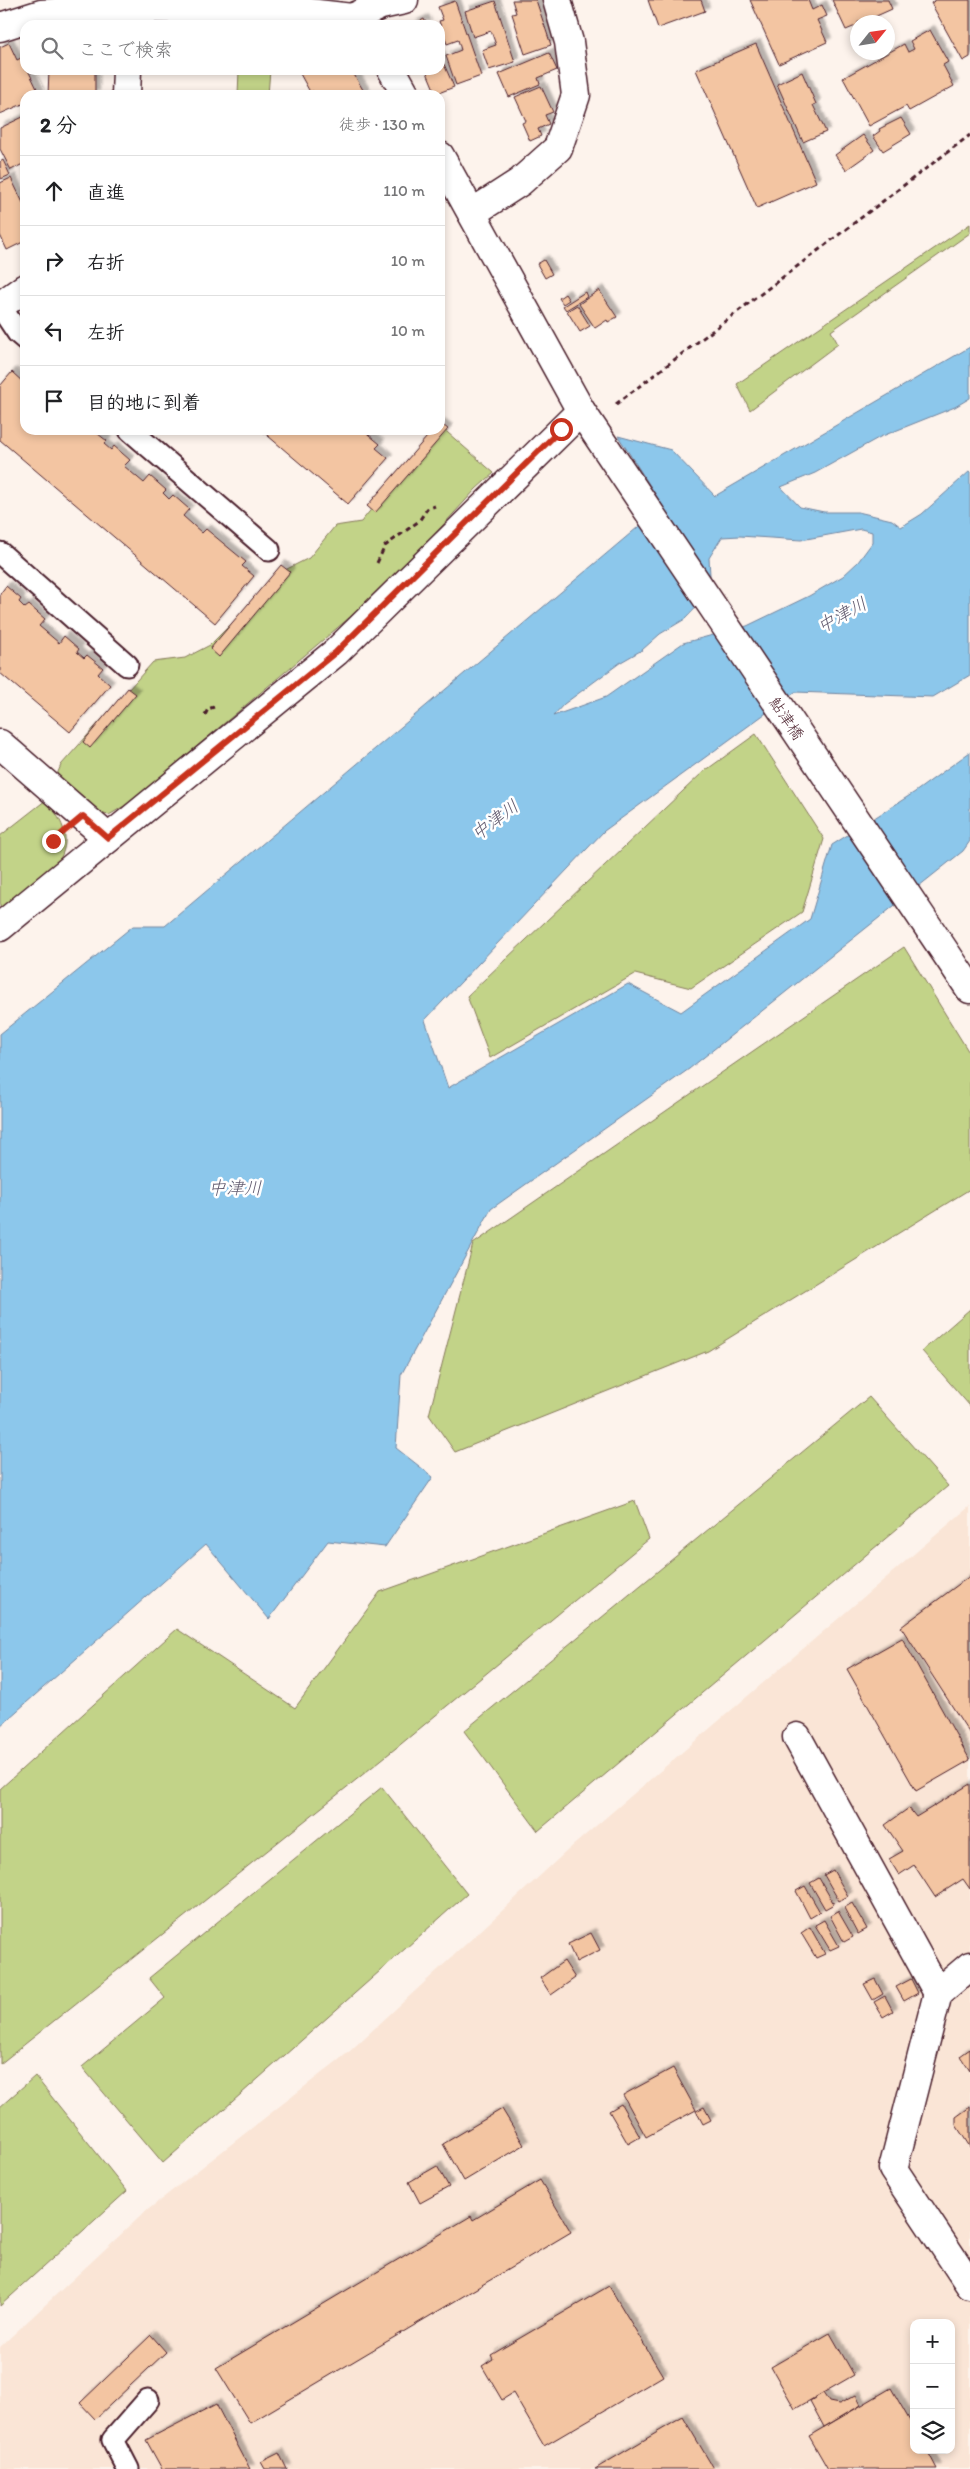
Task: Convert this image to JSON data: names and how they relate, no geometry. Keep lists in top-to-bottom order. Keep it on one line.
{"streets":{"street":["鮎津橋"]},"water":["中津川"],"north":"top right","page":{"search":"ここで検索","heading":["2 分","徒歩 · 130 m"],"list":[["直進","110 m"],["右折","10 m"],["左折","10 m"],"目的地に到着"],"map_buttons":["+","−"]}}
